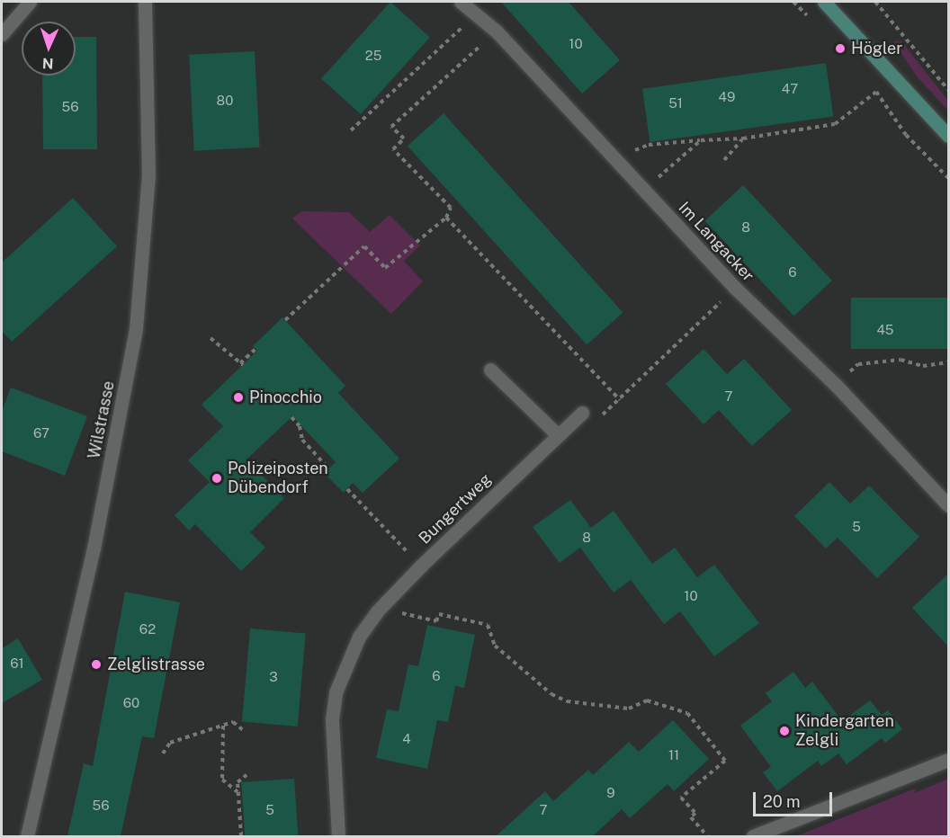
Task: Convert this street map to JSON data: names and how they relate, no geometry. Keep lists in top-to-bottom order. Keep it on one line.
{"streets":{"street":["Im Langacker","Wilstrasse","Bungertweg"]},"places":["Högler","Pinocchio","Polizeiposten Dübendorf","Zelglistrasse","Kindergarten Zelgli"],"house_numbers":["10","25","47","49","80","51","56","8","6","45","7","67","5","8","10","62","61","6","3","60","4","11","9","56","5","7"],"scale_bar":"20 m","north":"bottom"}
